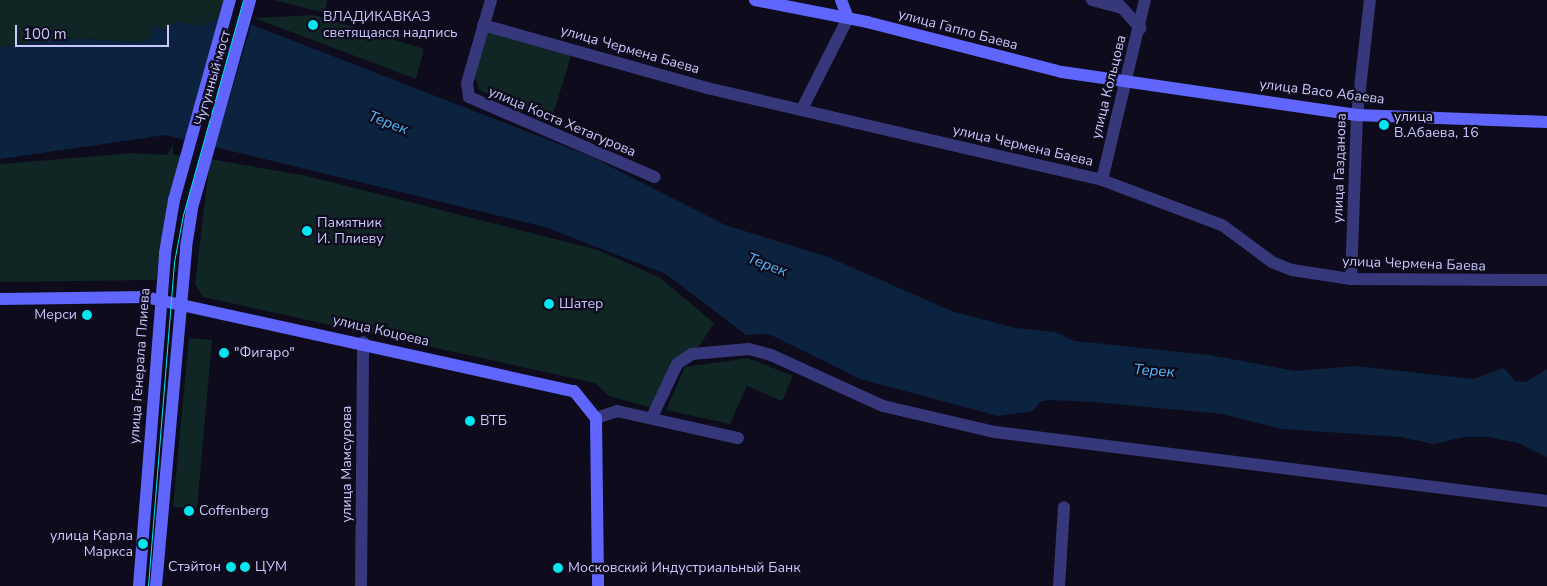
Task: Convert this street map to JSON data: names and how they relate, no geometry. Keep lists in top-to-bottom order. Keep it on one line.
{"streets":{"main road":["улица Гаппо Баева","Чугунный мост","улица Васо Абаева","улица Коцоева","улица Генерала Плиева"],"street":["улица Чермена Баева","улица Кольцова","улица Коста Хетагурова","улица Газданова","улица Мамсурова"]},"crossings":[["улица Гаппо Баева","улица Кольцова"],["улица Гаппо Баева","улица Васо Абаева"],["улица Чермена Баева","улица Кольцова"],["улица Чермена Баева","улица Коста Хетагурова"],["улица Чермена Баева","улица Газданова"],["Чугунный мост","улица Коцоева"],["Чугунный мост","улица Генерала Плиева"],["улица Кольцова","улица Васо Абаева"],["улица Васо Абаева","улица Газданова"],["улица Коцоева","улица Генерала Плиева"],["улица Коцоева","улица Мамсурова"]],"water":["Терек"],"places":["ВЛАДИКАВКАЗ светящаяся надпись","улица В.Абаева, 16","Памятник И. Плиеву","Шатер","Мерси","\"Фигаро\"","ВТБ","Coffenberg","улица Карла Маркса","Стэйтон","ЦУМ","Московский Индустриальный Банк"],"scale_bar":"100 m"}
